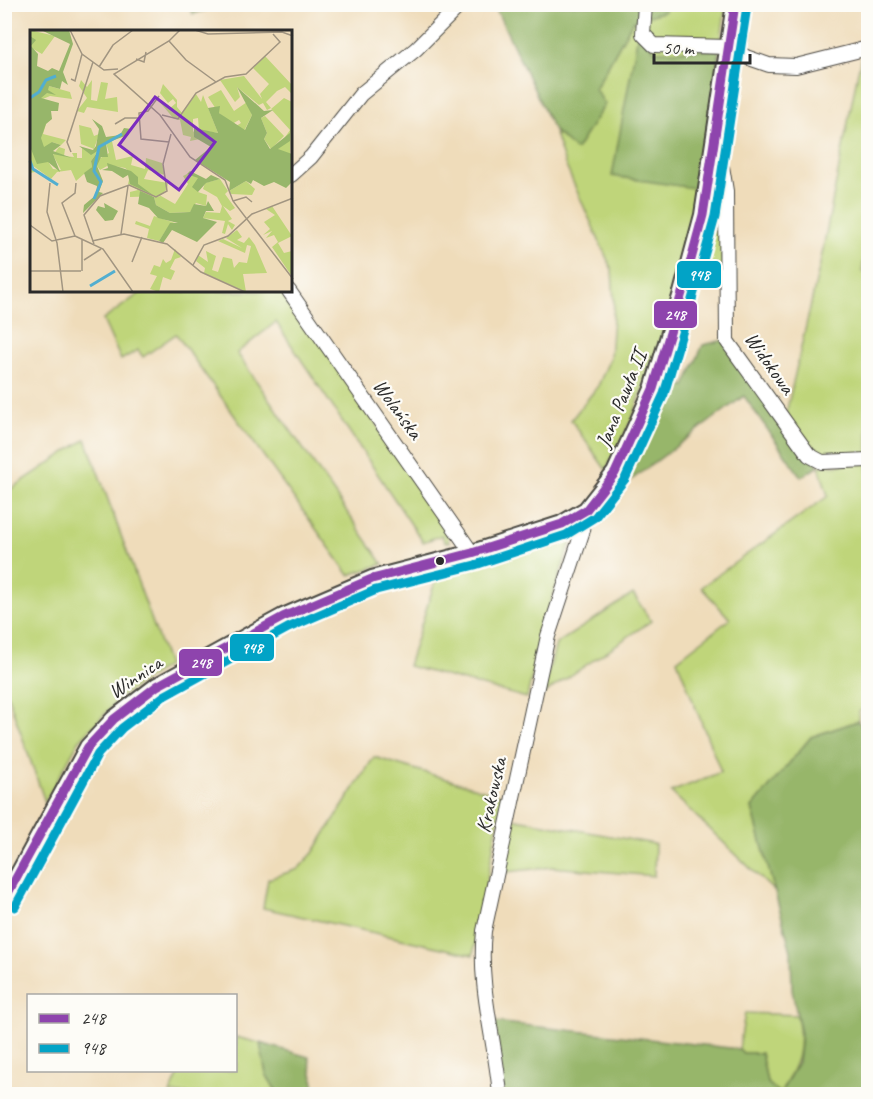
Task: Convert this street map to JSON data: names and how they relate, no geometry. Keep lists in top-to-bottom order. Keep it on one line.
{"streets":{"street":["Widokowa","Jana Pawła II","Wolańska","Winnica","Krakowska"]},"crossings":[["Widokowa","Jana Pawła II"],["Jana Pawła II","Wolańska"],["Jana Pawła II","Winnica"],["Jana Pawła II","Krakowska"]],"lines":["transit line 248","transit line 948"],"legend":["248","948"],"scale_bar":"50 m"}
